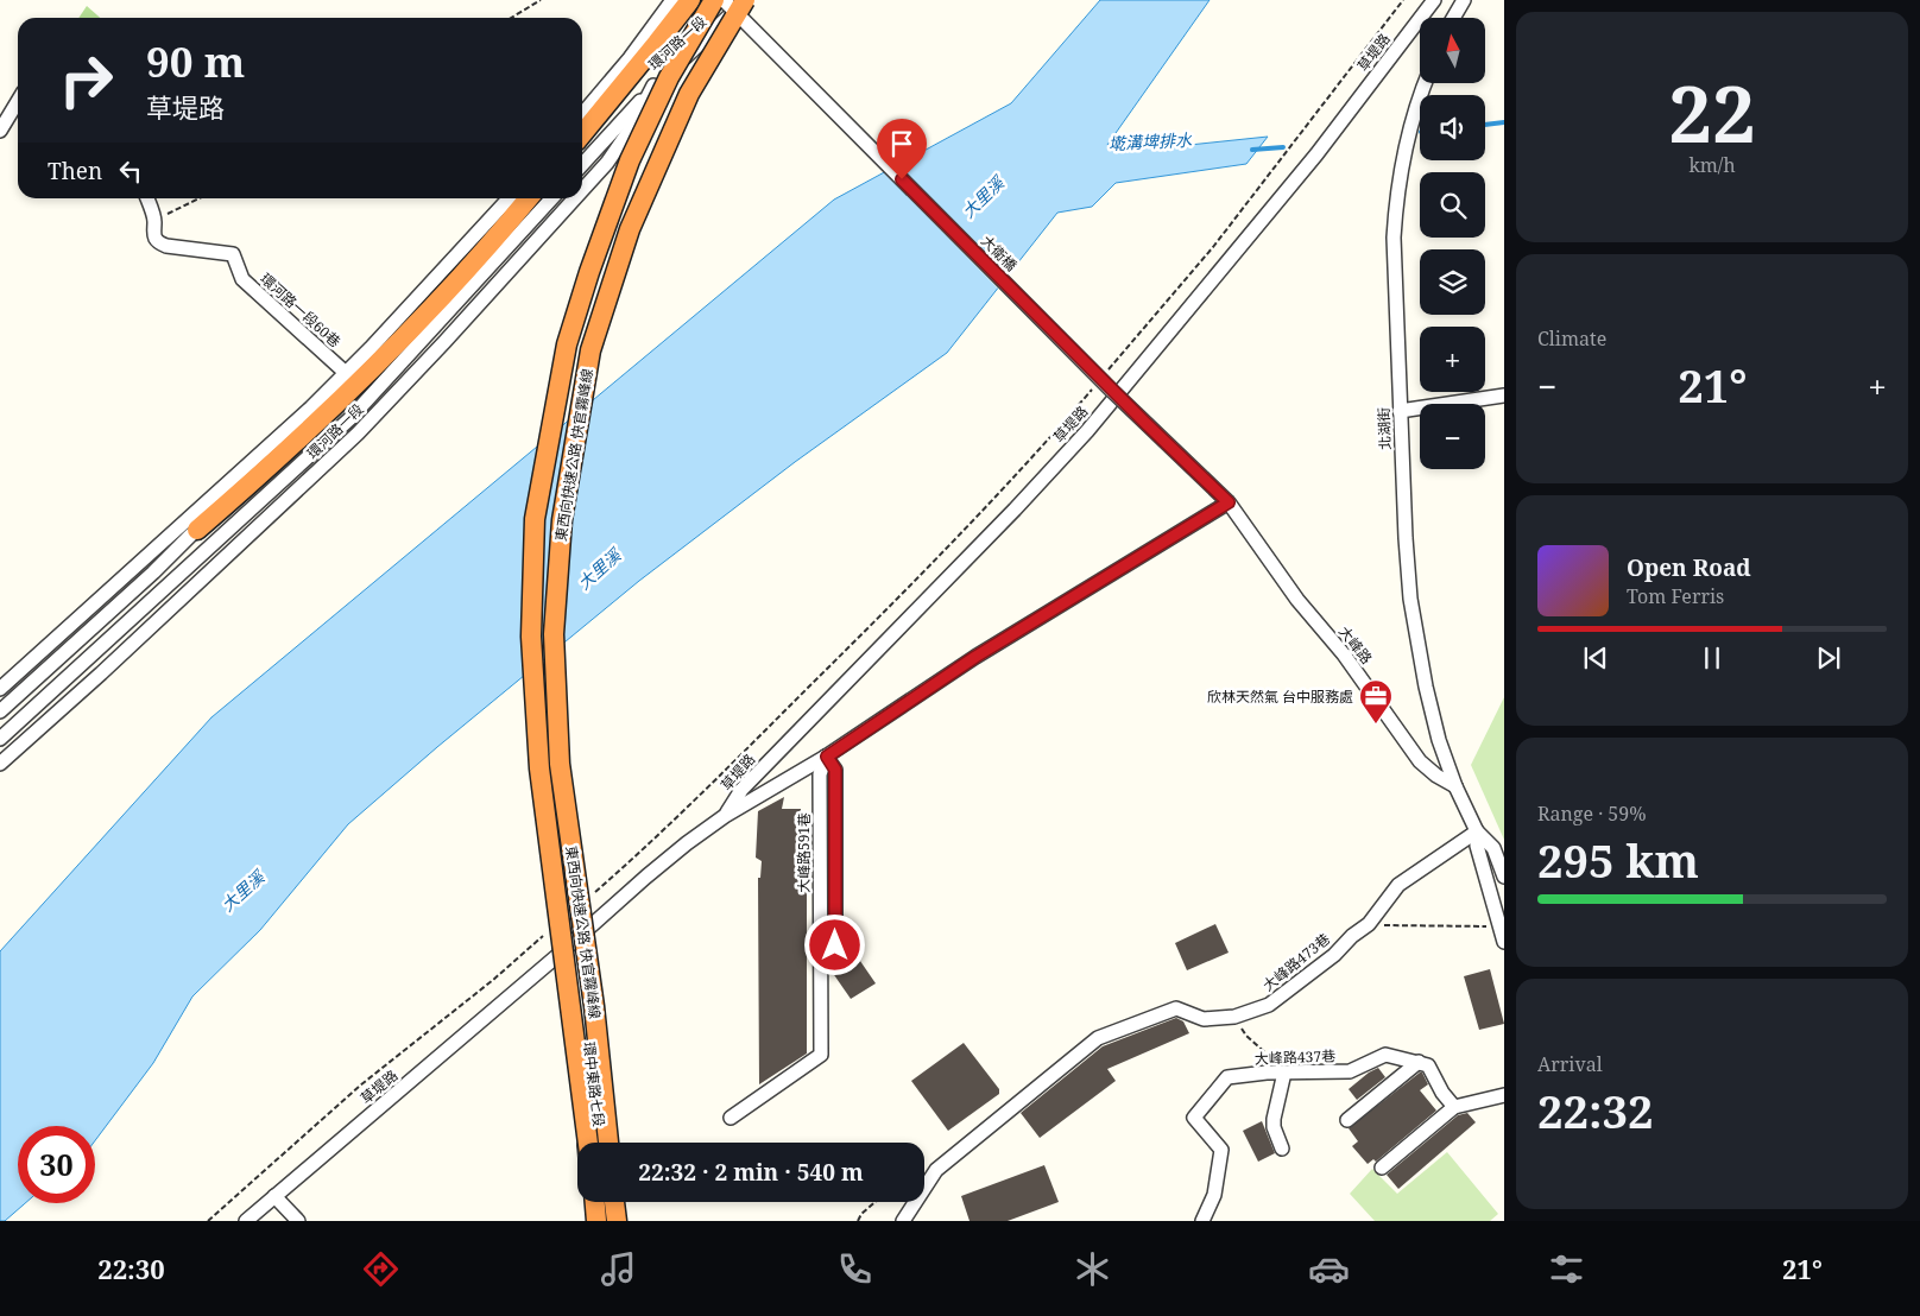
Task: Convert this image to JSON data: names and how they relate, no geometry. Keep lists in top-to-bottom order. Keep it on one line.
{"streets":{"highway":["東西向快速公路 快官霧峰線"],"street":["環河路一段","草堤路","大衛橋","環河路一段60巷","北湖街","大峰路","大峰路591巷","大峰路473巷","大峰路437巷","環中東路七段"]},"crossings":[["環河路一段","環河路一段60巷"],["草堤路","大衛橋"],["草堤路","大峰路"],["草堤路","大峰路591巷"],["草堤路","環中東路七段"],["大衛橋","大峰路"],["北湖街","大峰路"]],"water":["墘溝埤排水","大里溪"],"places":{"office":["欣林天然氣 台中服務處"]},"north":"top","page":{"tile":[["22","km/h"],"Climate",["Range · 59%","295 km"],["Arrival","22:32"]],"map_buttons":["+","−"],"turn":["90 m","草堤路"],"then":"Then","heat":["−","21°","+"],"song":["Open Road","Tom Ferris"],"limit":"30","trip":"22:32 · 2 min · 540 m","tabs":["22:30","21°"]}}
